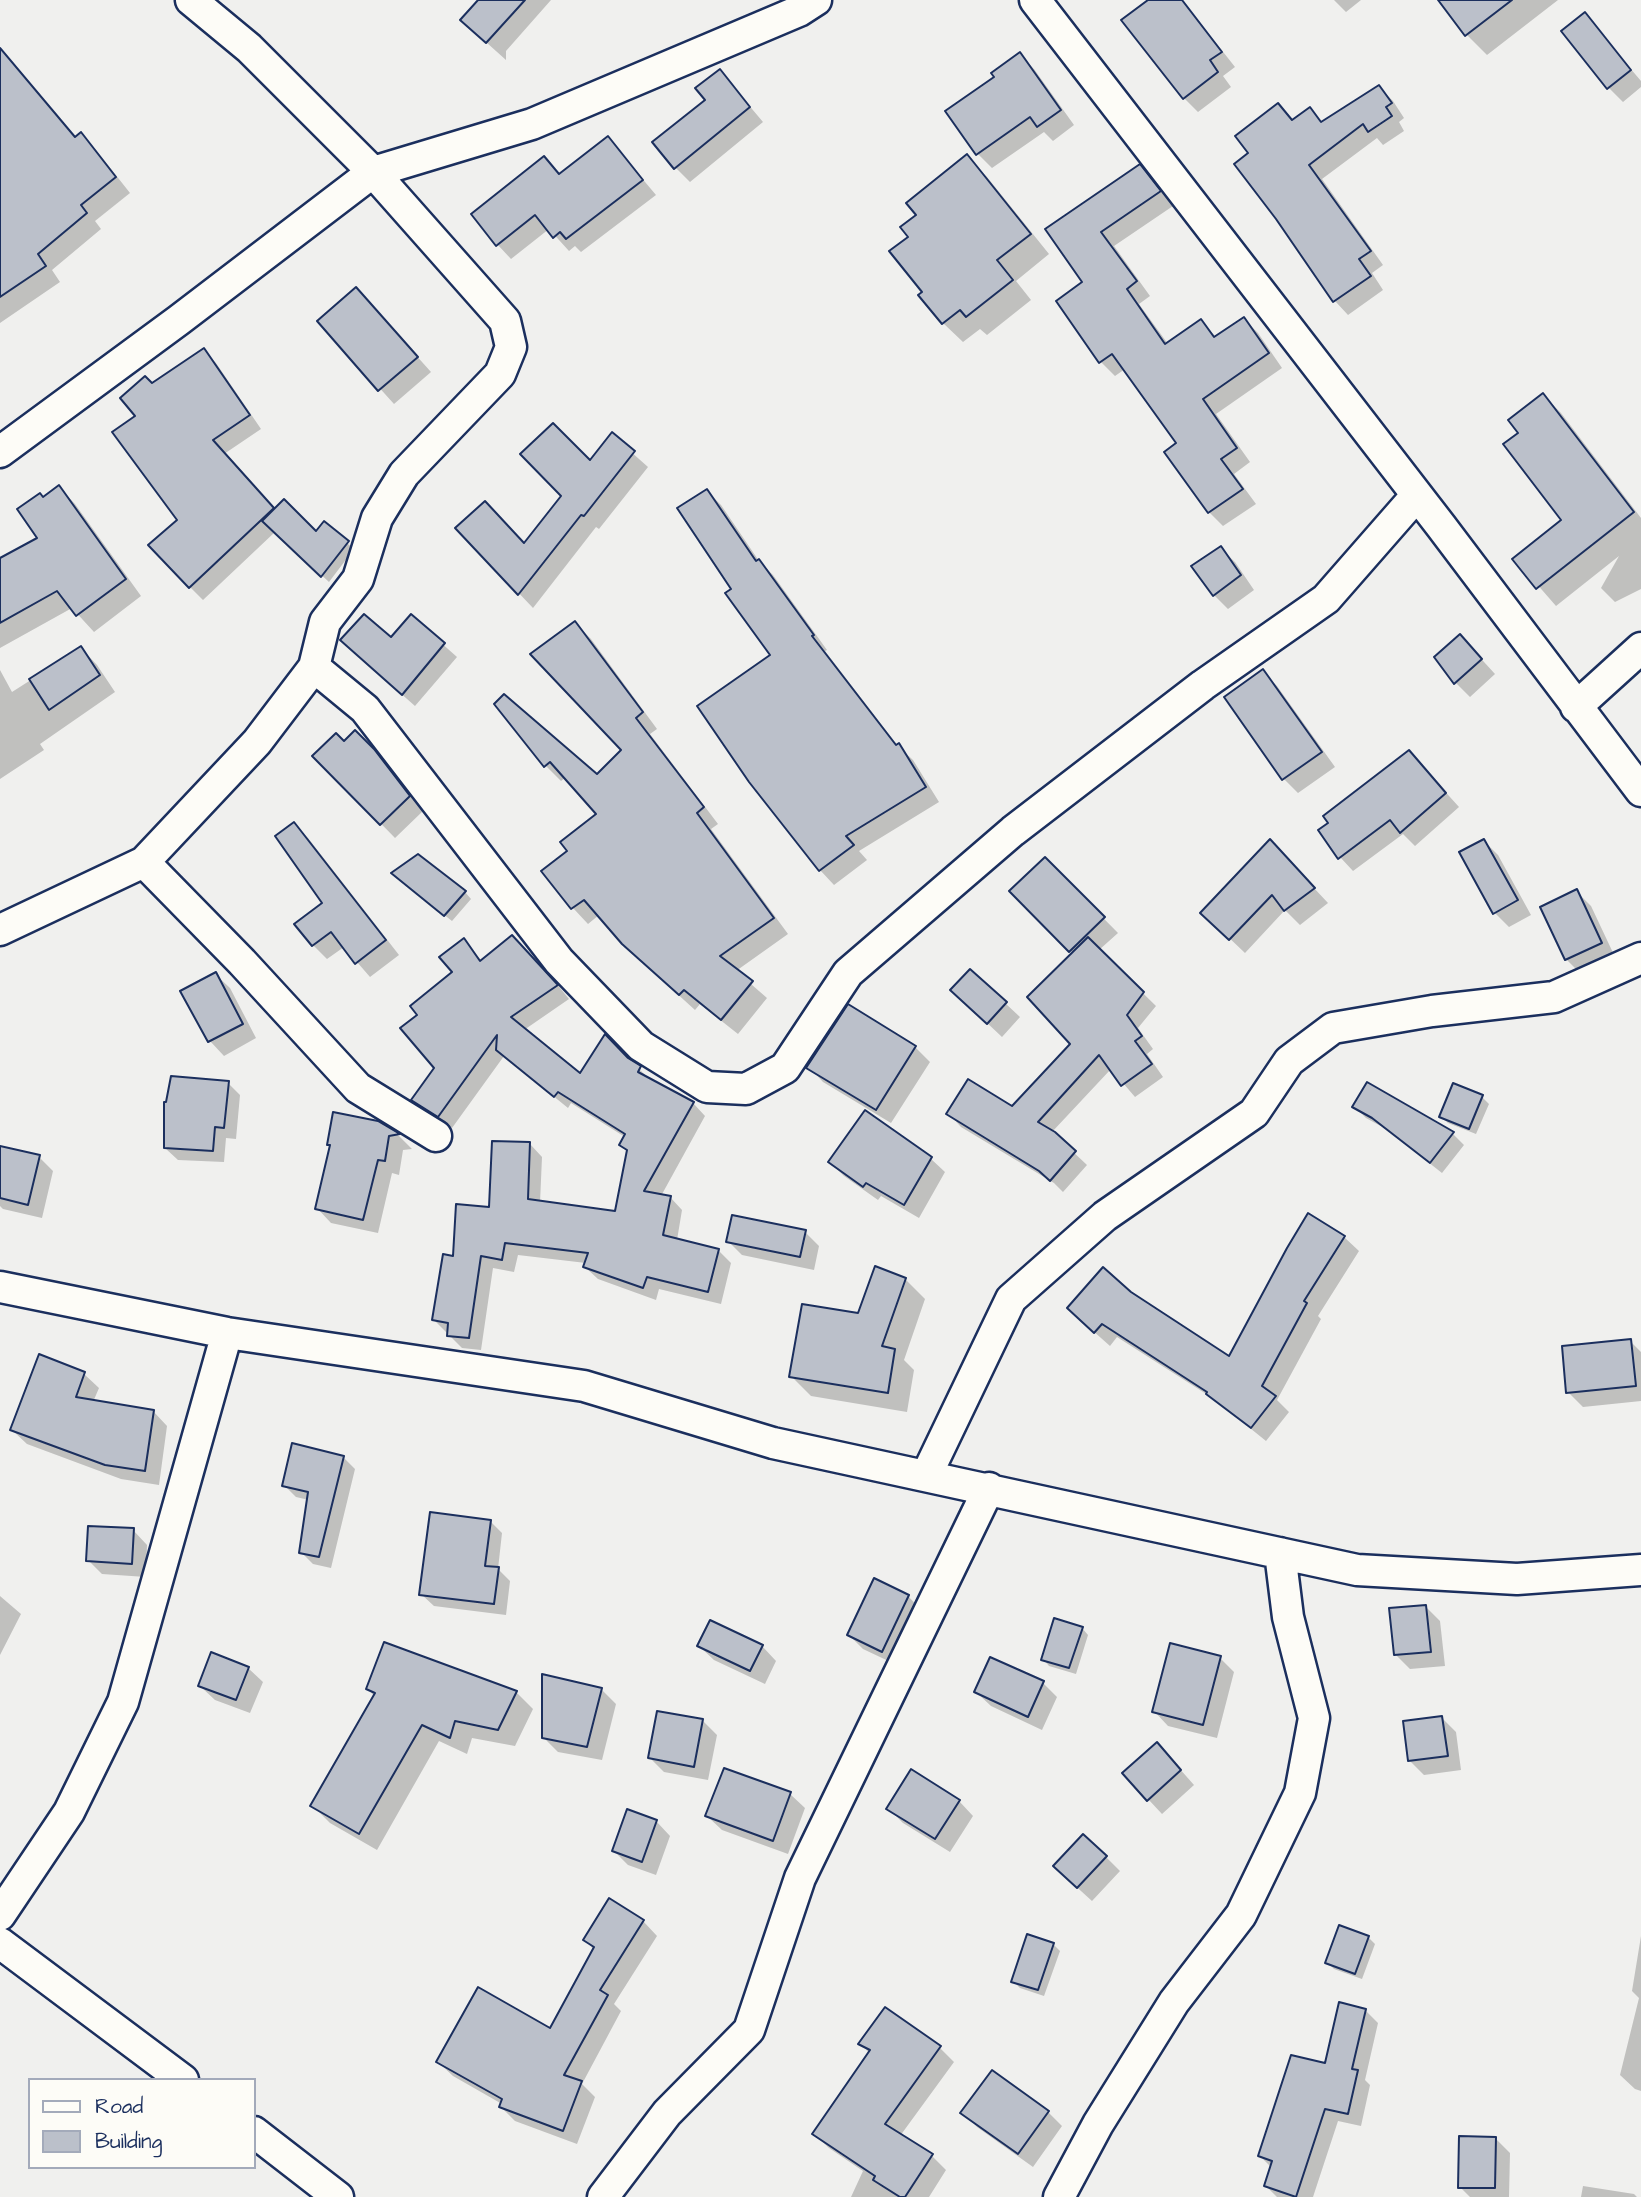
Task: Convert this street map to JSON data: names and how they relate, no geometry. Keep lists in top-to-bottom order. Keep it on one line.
{"legend":["Road","Building"]}
